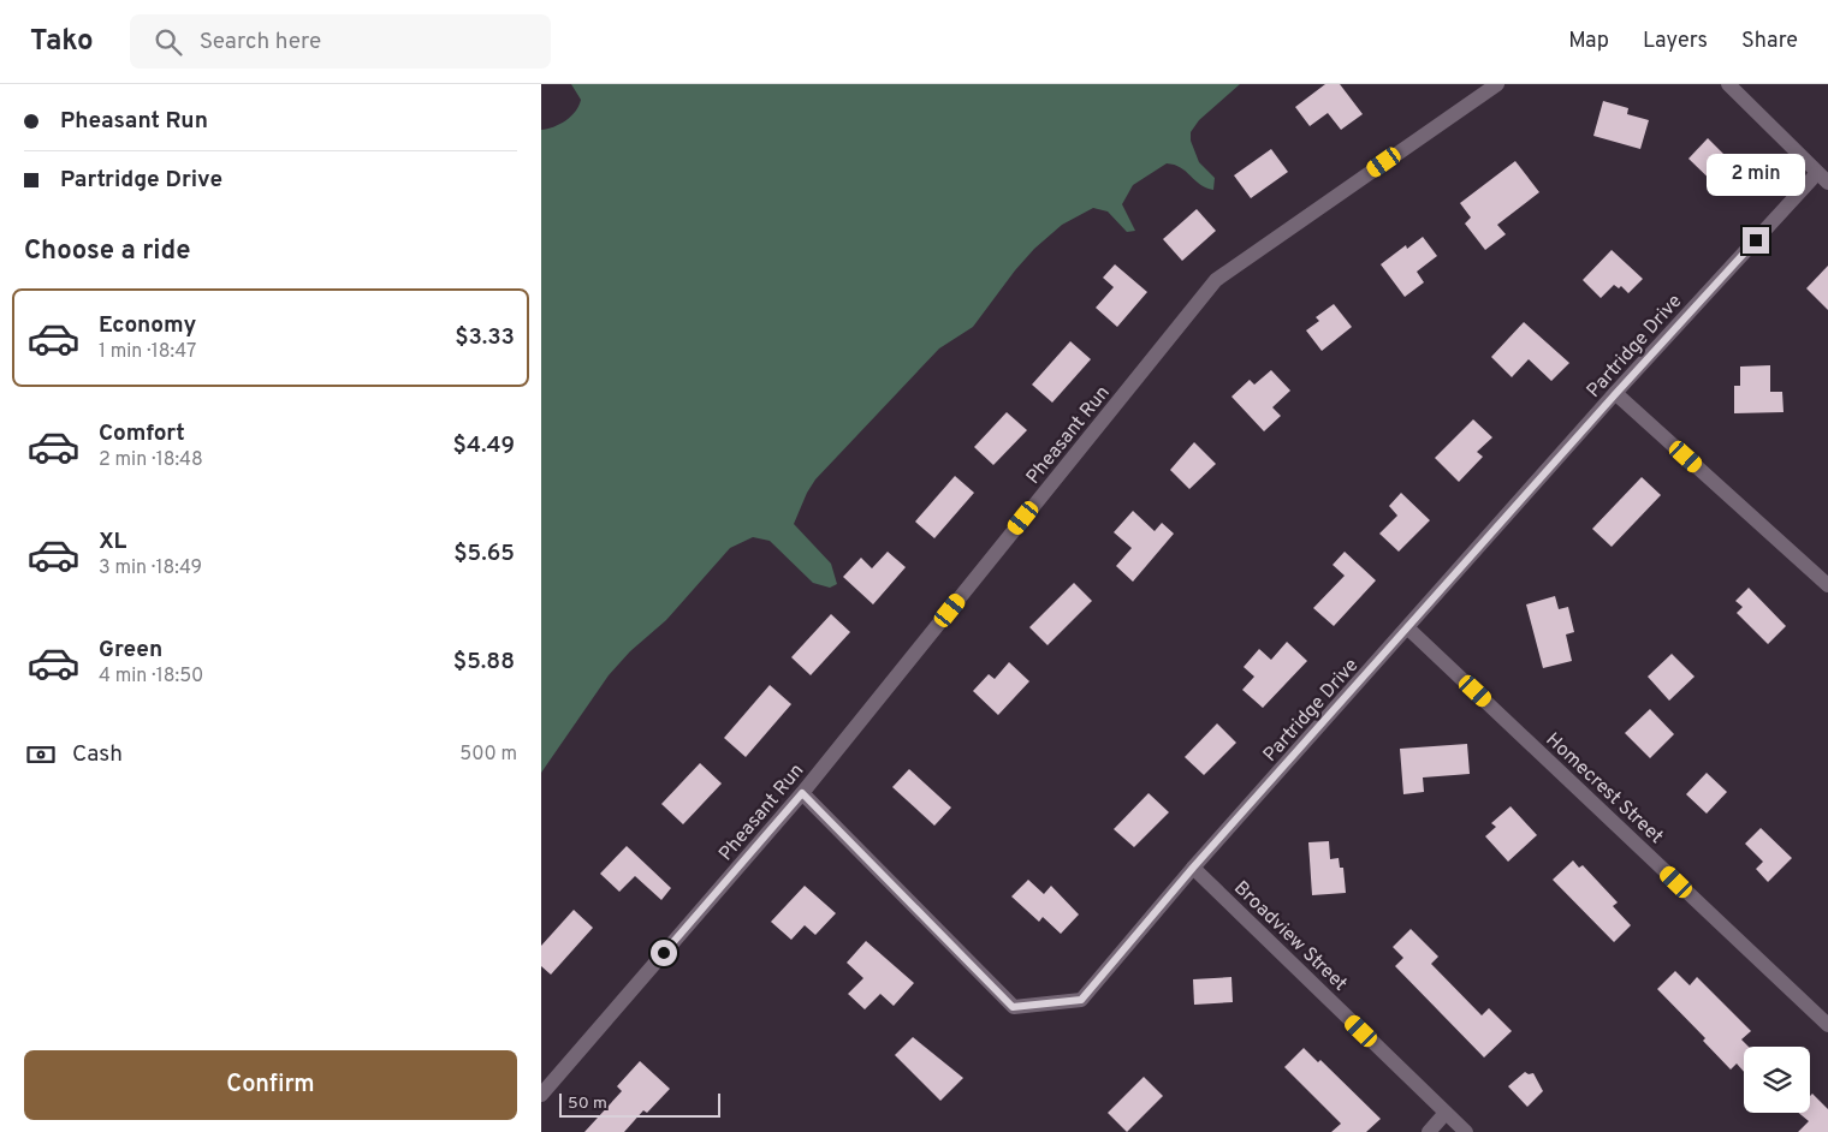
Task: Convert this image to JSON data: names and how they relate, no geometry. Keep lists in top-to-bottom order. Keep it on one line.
{"streets":{"street":["Partridge Drive","Pheasant Run","Homecrest Street","Broadview Street"]},"crossings":[["Partridge Drive","Pheasant Run"],["Partridge Drive","Homecrest Street"],["Partridge Drive","Broadview Street"]],"scale_bar":"50 m","page":{"header":"Tako","search":"Search here","nav":["Map","Layers","Share"],"banner":["Pheasant Run","Partridge Drive"],"bubble":"2 min","heading":"Choose a ride","list":[{"name":"Economy","note":"1 min · 18:47","value":"$3.33"},{"name":"Comfort","note":"2 min · 18:48","value":"$4.49"},{"name":"XL","note":"3 min · 18:49","value":"$5.65"},{"name":"Green","note":"4 min · 18:50","value":"$5.88"}],"pay":["Cash","500 m"],"buttons":"Confirm","scale":"50 m"}}
